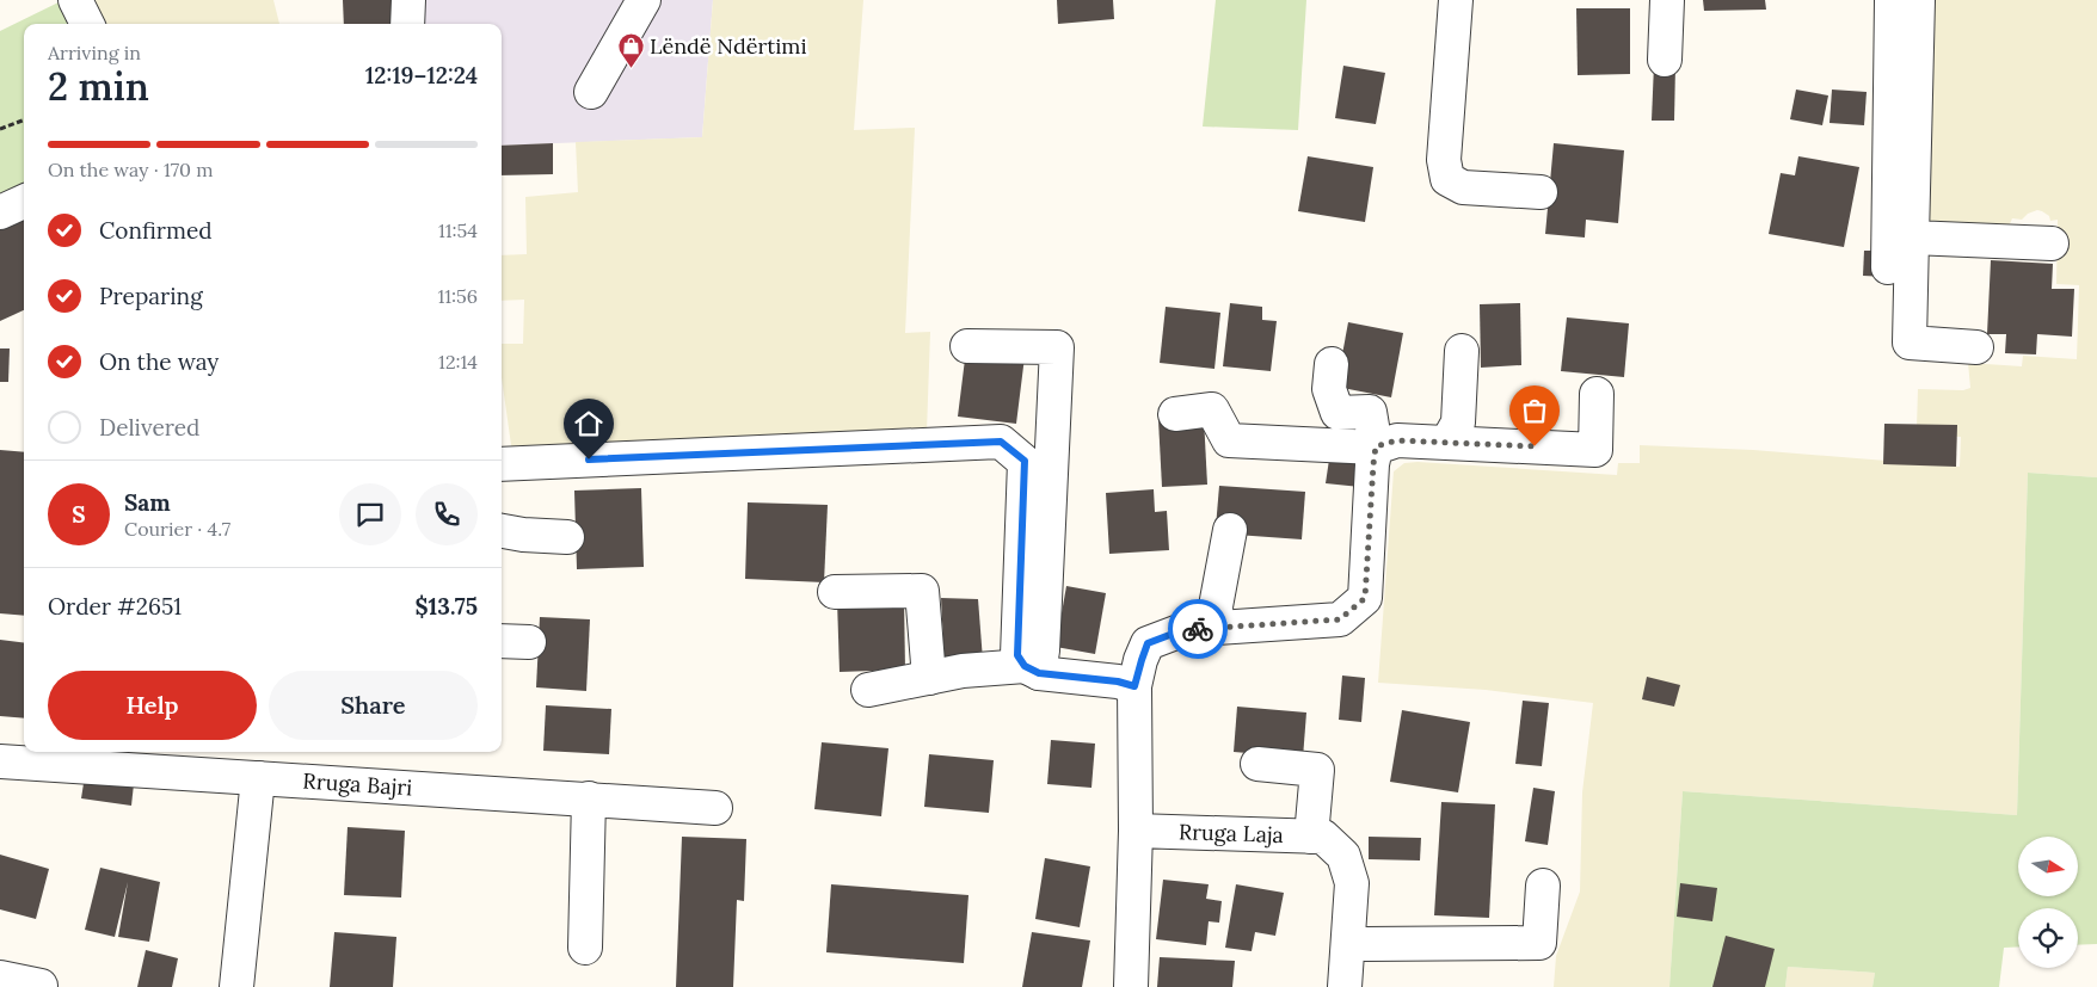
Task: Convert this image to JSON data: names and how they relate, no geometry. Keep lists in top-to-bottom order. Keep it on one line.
{"streets":{"street":["Rruga Bajri","Rruga Laja"]},"places":{"shop":["Lëndë Ndërtimi"]},"north":"right","page":{"heading":["2 min","Arriving in","12:19–12:24"],"panel":["Sam","Courier · 4.7","Order #2651","$13.75"],"bar":"On the way · 170 m","list":[["Confirmed","11:54"],["Preparing","11:56"],["On the way","12:14"],"Delivered"],"round":"S","buttons":["Help","Share"]}}
